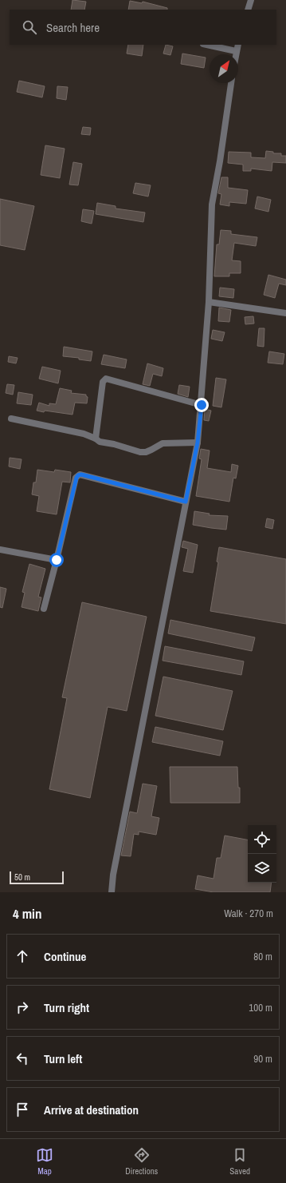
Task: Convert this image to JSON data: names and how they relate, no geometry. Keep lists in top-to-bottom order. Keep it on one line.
{"scale_bar":"50 m","north":"top right","page":{"search":"Search here","scale":"50 m","heading":["4 min","Walk · 270 m"],"list":[["Continue","80 m"],["Turn right","100 m"],["Turn left","90 m"],"Arrive at destination"],"nav":["Map","Directions","Saved"]}}
